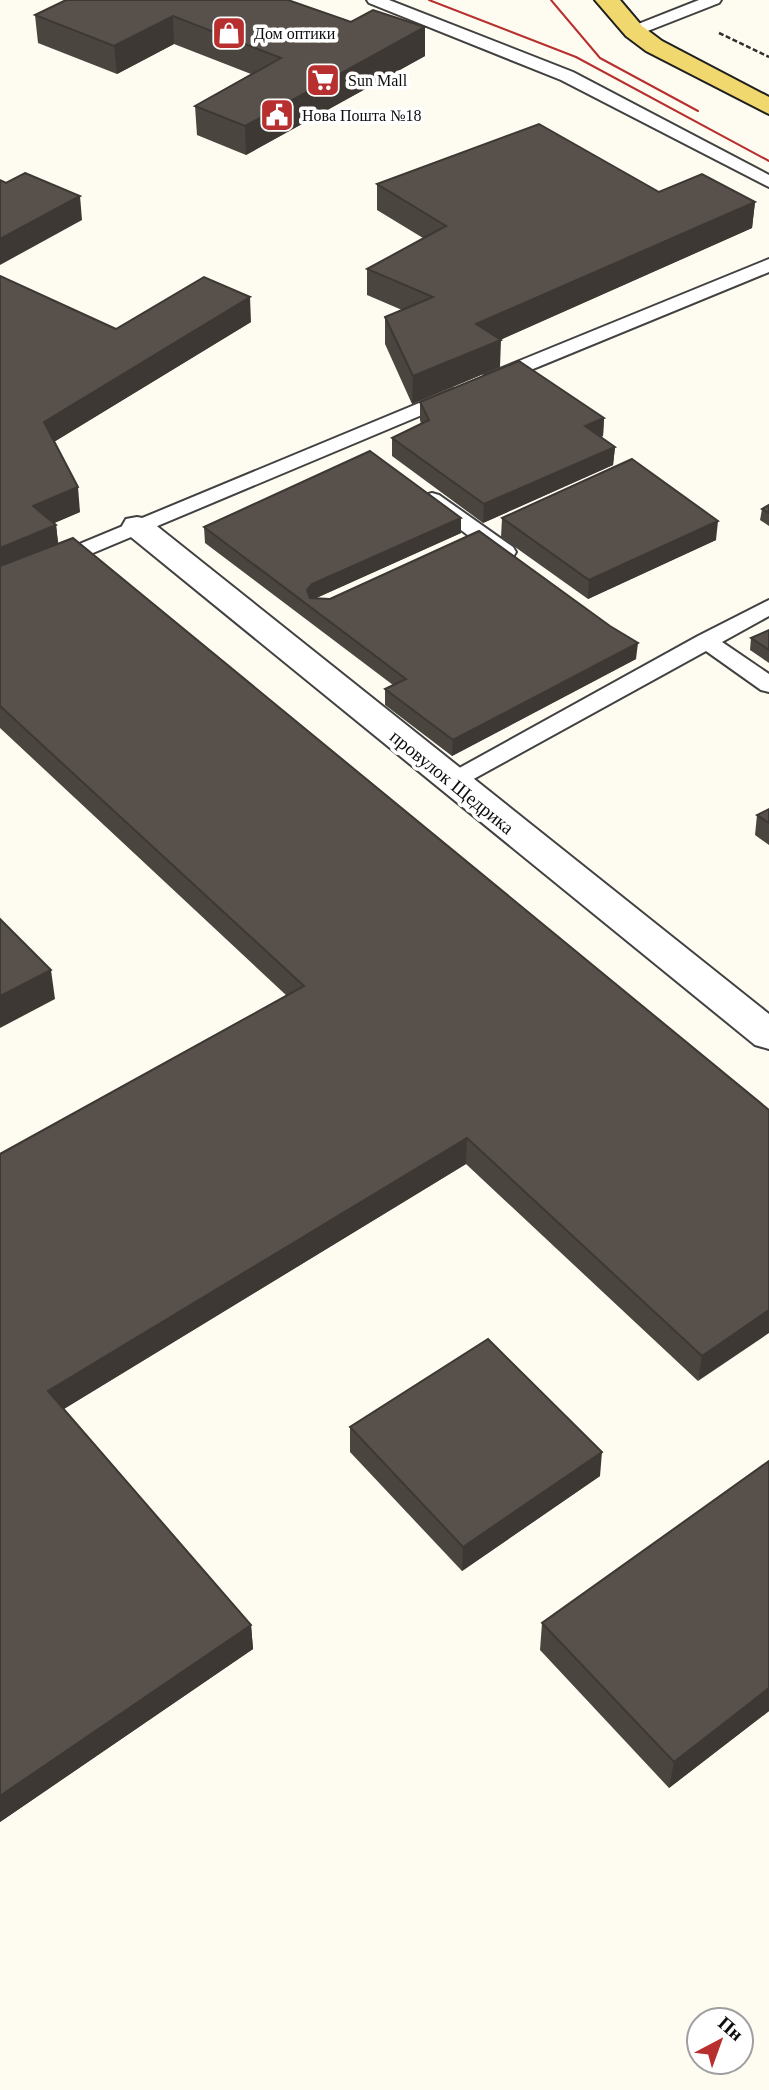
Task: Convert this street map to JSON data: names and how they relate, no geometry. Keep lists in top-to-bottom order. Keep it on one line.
{"streets":{"street":["провулок Щедрика"]},"places":{"shop":["Дом оптики"],"supermarket":["Sun Mall"],"public building":["Нова Пошта №18"]},"north":"top right"}
